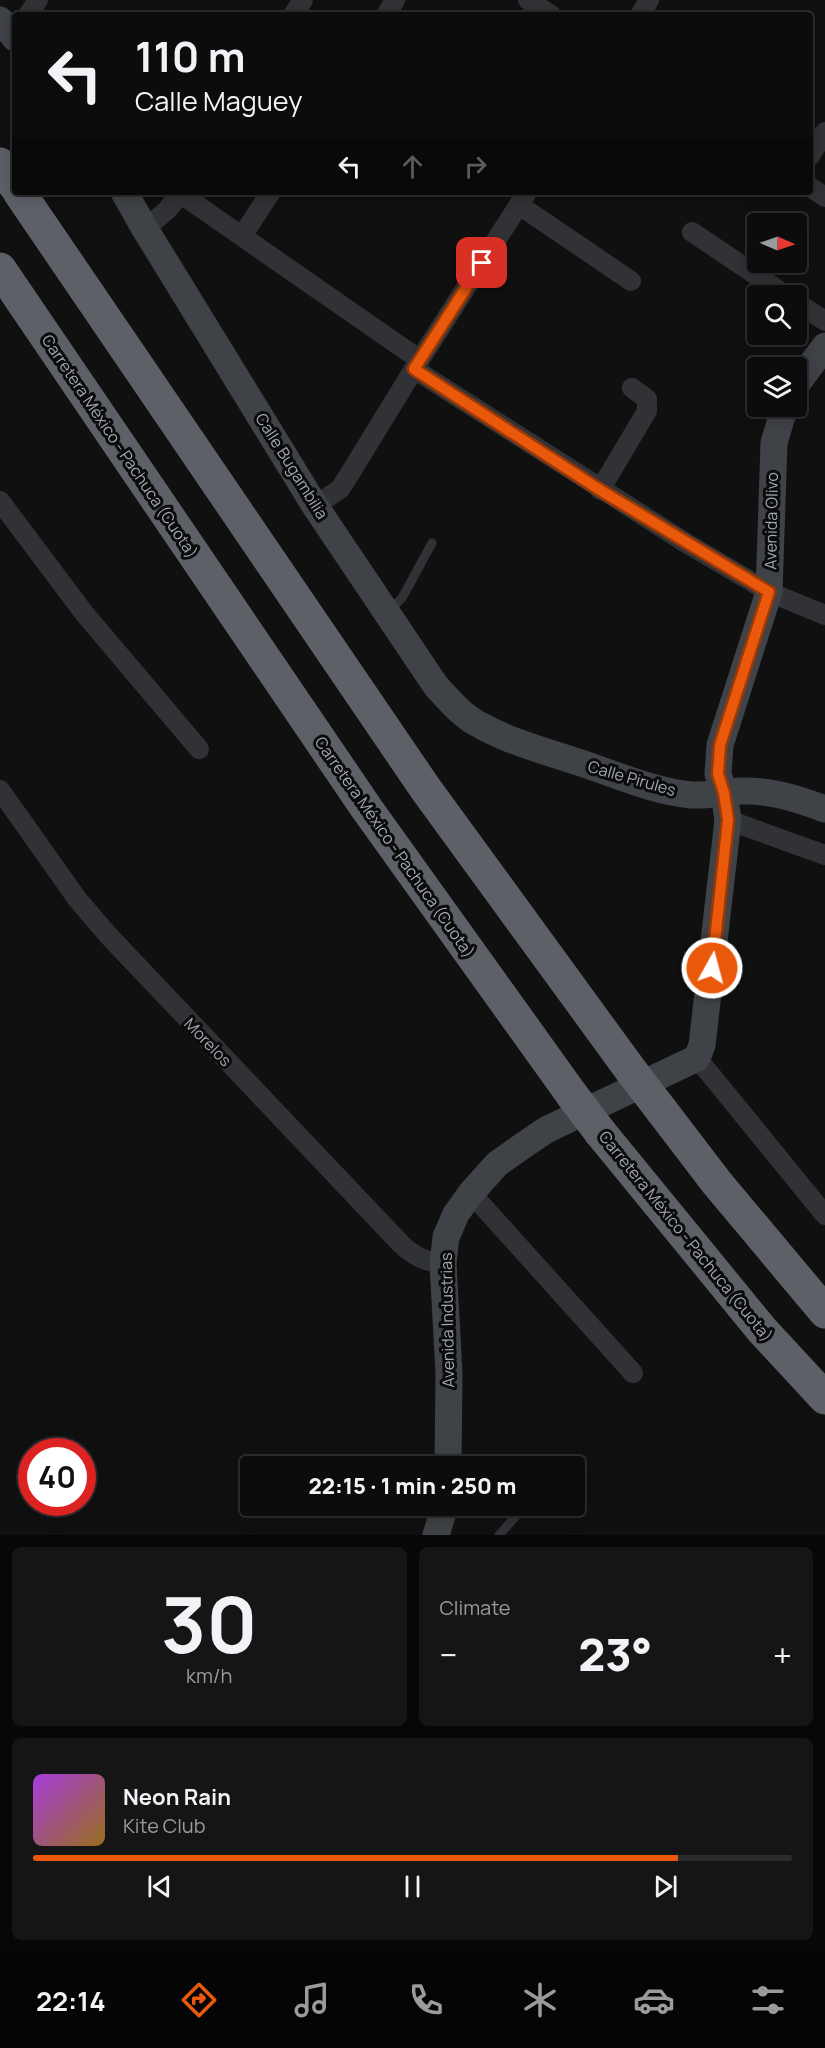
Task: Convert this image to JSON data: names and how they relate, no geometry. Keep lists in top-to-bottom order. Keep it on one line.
{"streets":{"highway":["Carretera México - Pachuca (Cuota)"],"street":["Calle Bugambilia","Avenida Olivo","Calle Pirules","Morelos","Avenida Industrias"]},"crossings":[["Calle Bugambilia","Calle Pirules"],["Avenida Olivo","Calle Pirules"],["Avenida Olivo","Avenida Industrias"],["Morelos","Avenida Industrias"]],"north":"right","page":{"turn":["110 m","Calle Maguey"],"limit":"40","trip":"22:15 · 1 min · 250 m","tile":[["30","km/h"],"Climate"],"heat":["−","23°","+"],"song":["Neon Rain","Kite Club"],"tabs":"22:14"}}
